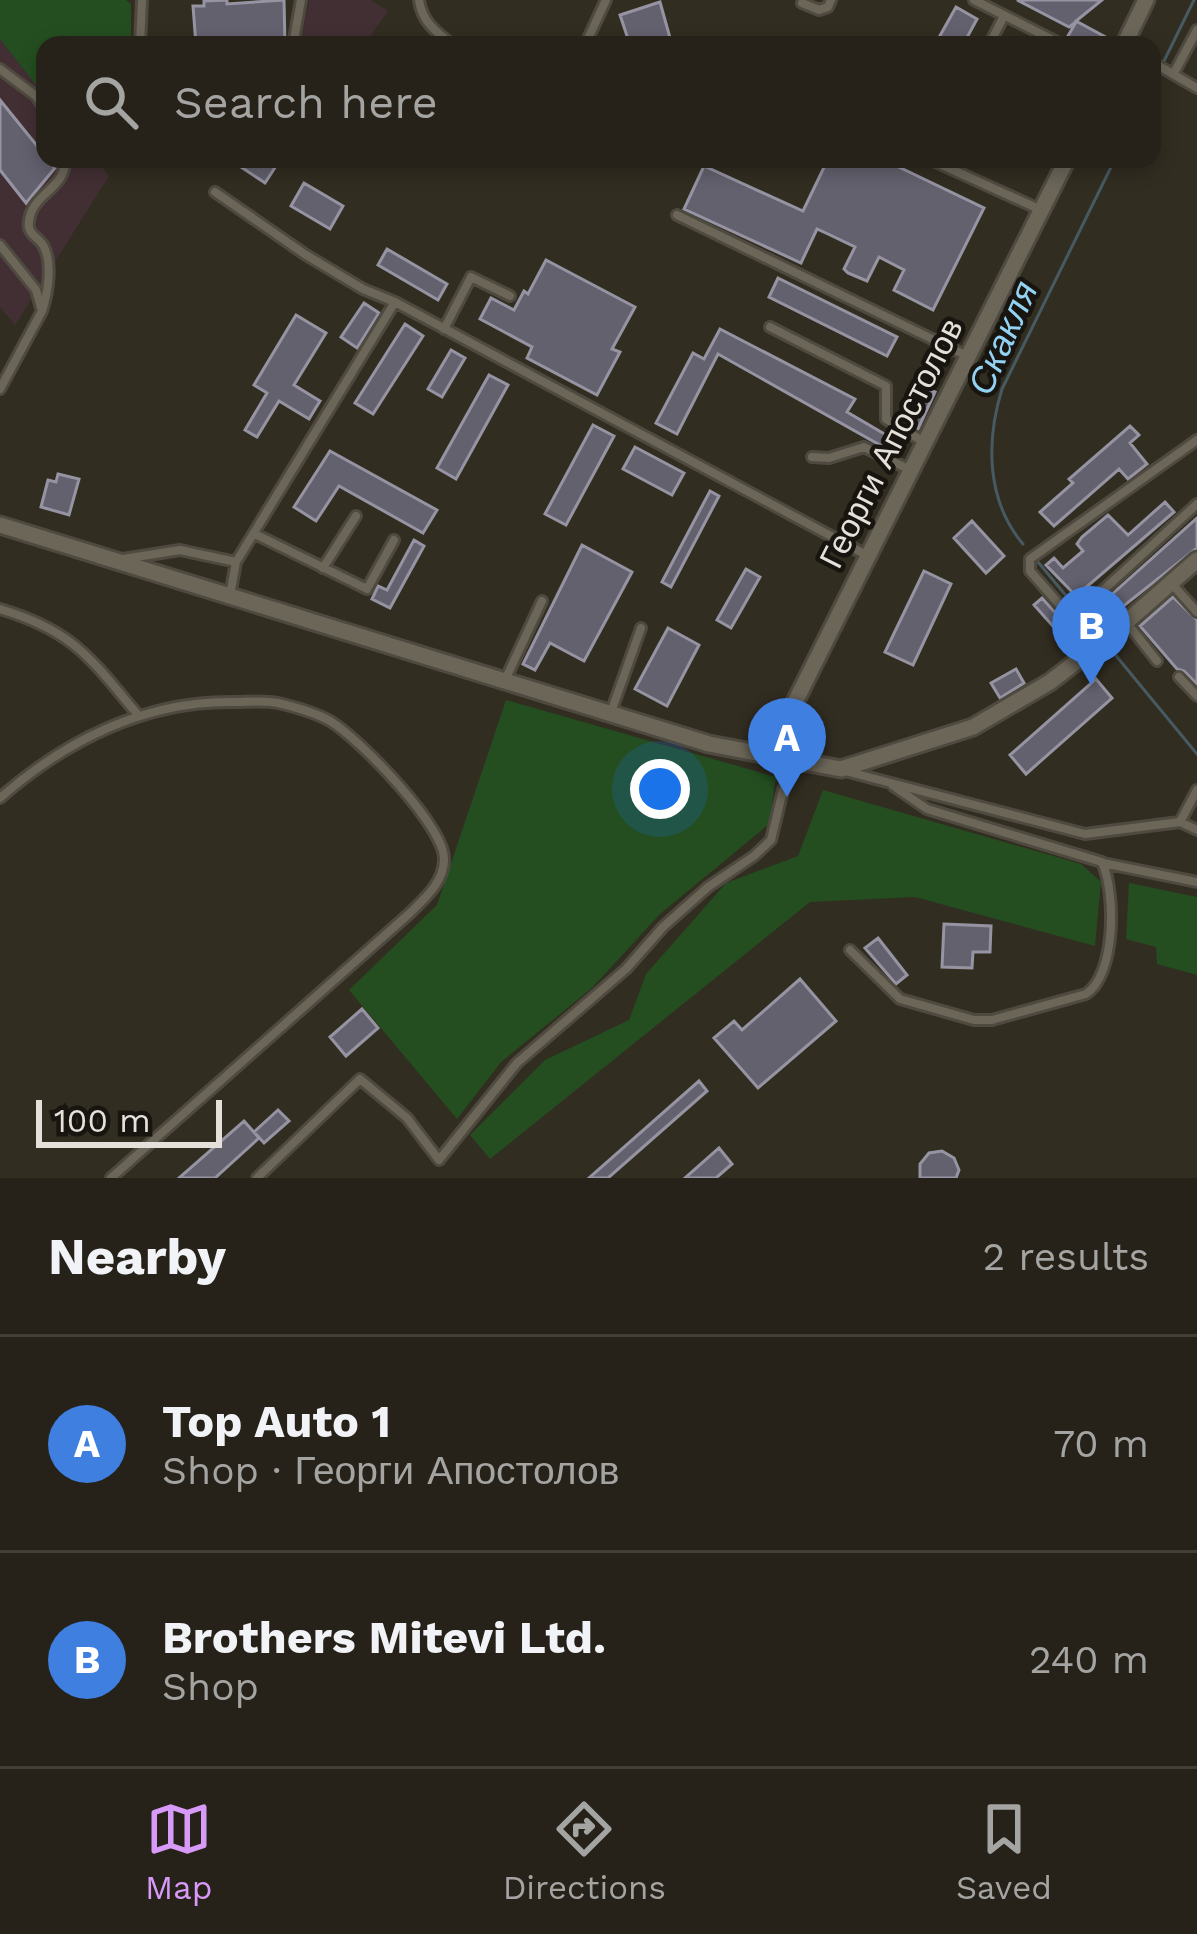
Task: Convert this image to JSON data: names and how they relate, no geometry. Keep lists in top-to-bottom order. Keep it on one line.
{"streets":{"street":["Георги Апостолов"]},"water":["Скакля"],"scale_bar":"100 m","page":{"search":"Search here","pins":["B","A"],"scale":"100 m","heading":["Nearby","2 results"],"list":[{"mark":"A","name":"Top Auto 1","note":"Shop · Георги Апостолов","value":"70 m"},{"mark":"B","name":"Brothers Mitevi Ltd.","note":"Shop","value":"240 m"}],"nav":["Map","Directions","Saved"]}}
